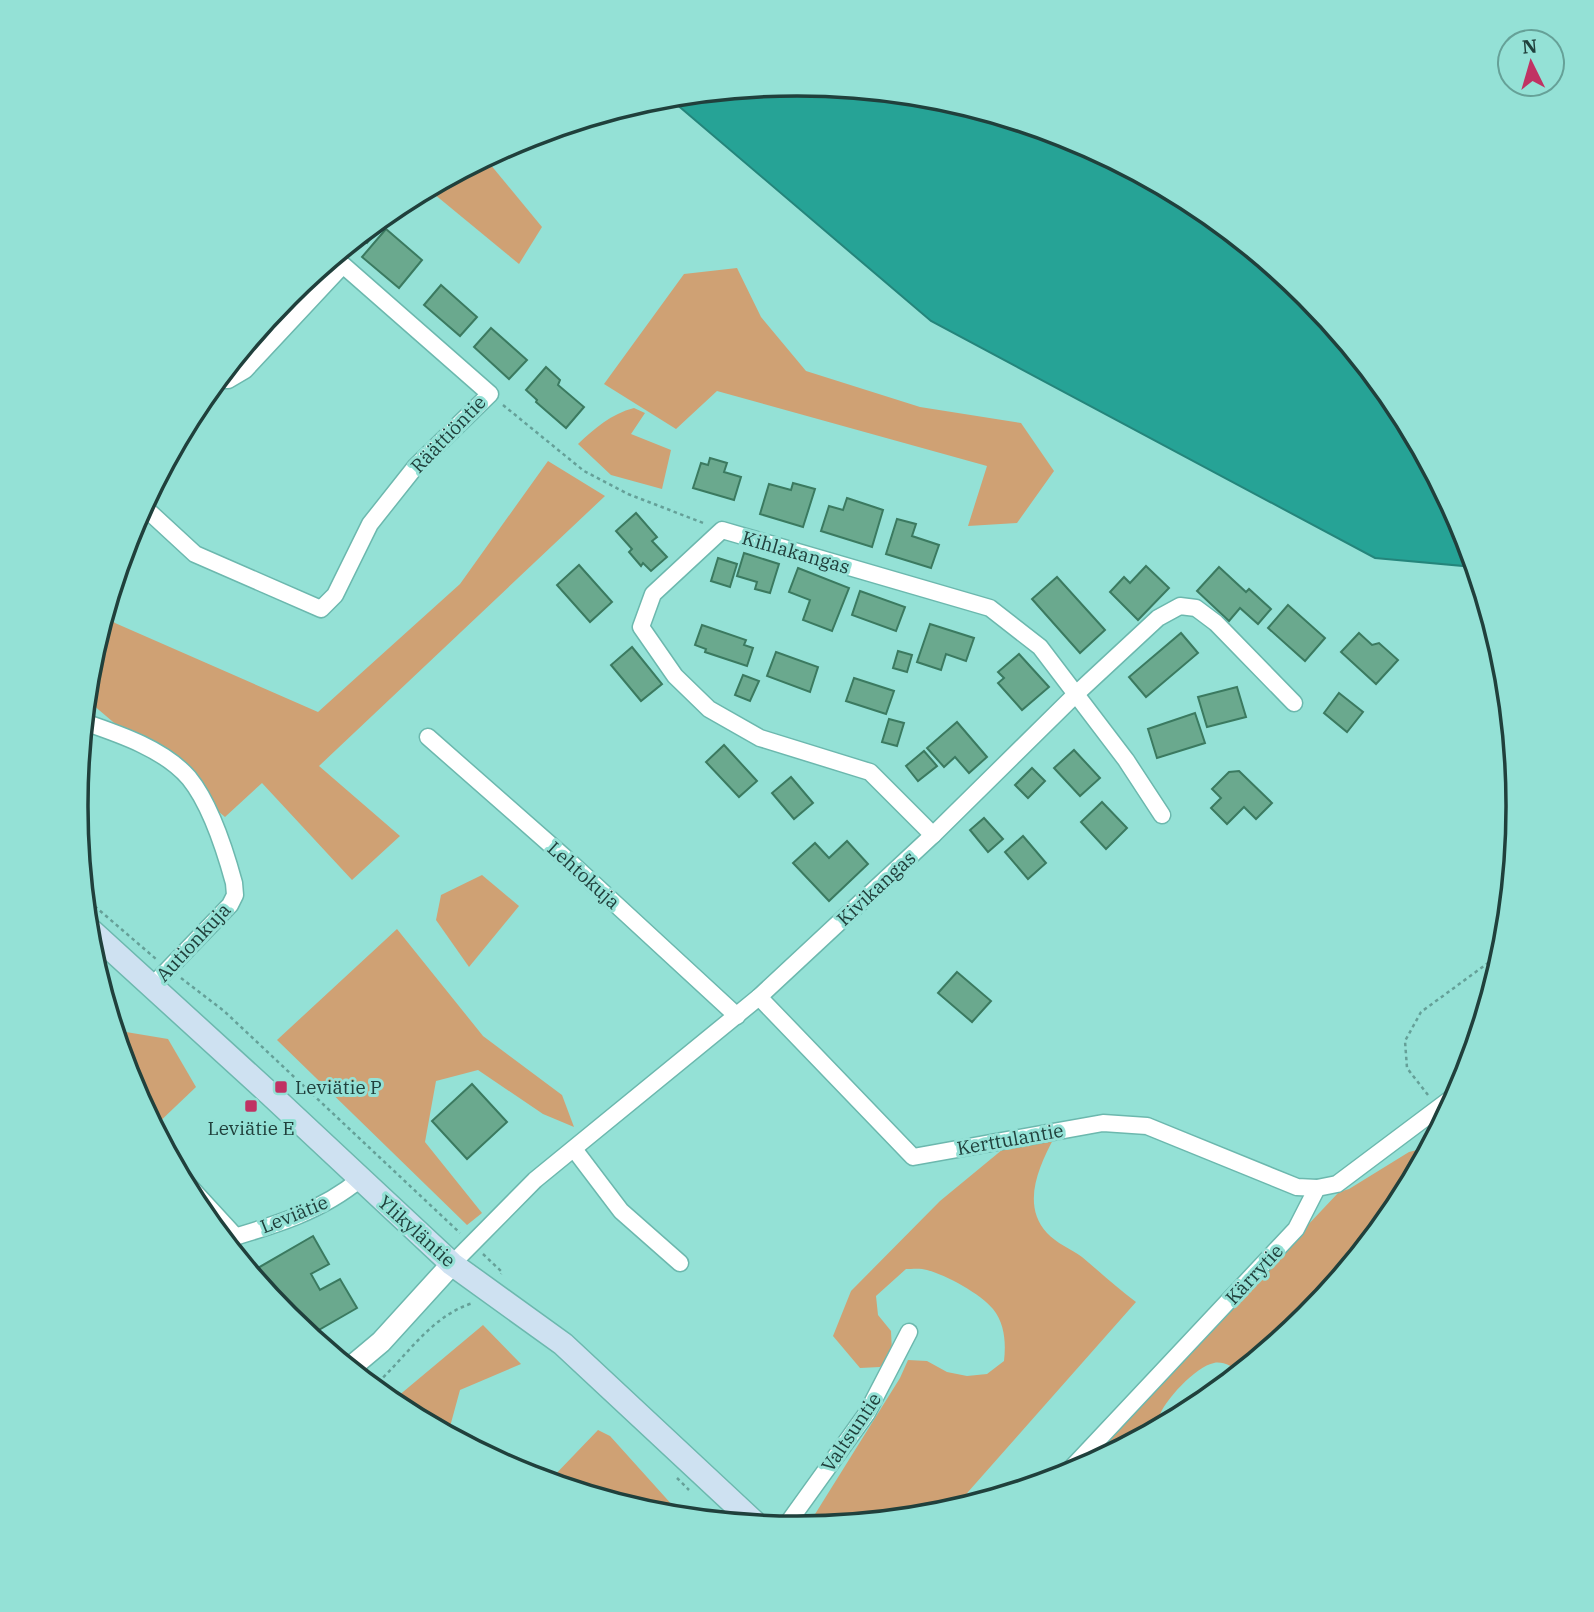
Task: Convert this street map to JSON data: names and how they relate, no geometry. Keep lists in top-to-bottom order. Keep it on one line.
{"streets":{"main road":["Ylikyläntie"],"street":["Räättiöntie","Kihlakangas","Lehtokuja","Kivikangas","Autionkuja","Kerttulantie","Leviätie","Kärrytie","Valtsuntie"]},"crossings":[["Kihlakangas","Kivikangas"],["Lehtokuja","Kivikangas"],["Kivikangas","Kerttulantie"],["Kivikangas","Ylikyläntie"],["Autionkuja","Ylikyläntie"],["Kerttulantie","Kärrytie"],["Leviätie","Ylikyläntie"]],"places":{"transit":["Leviätie P","Leviätie E"]},"north":"top"}
